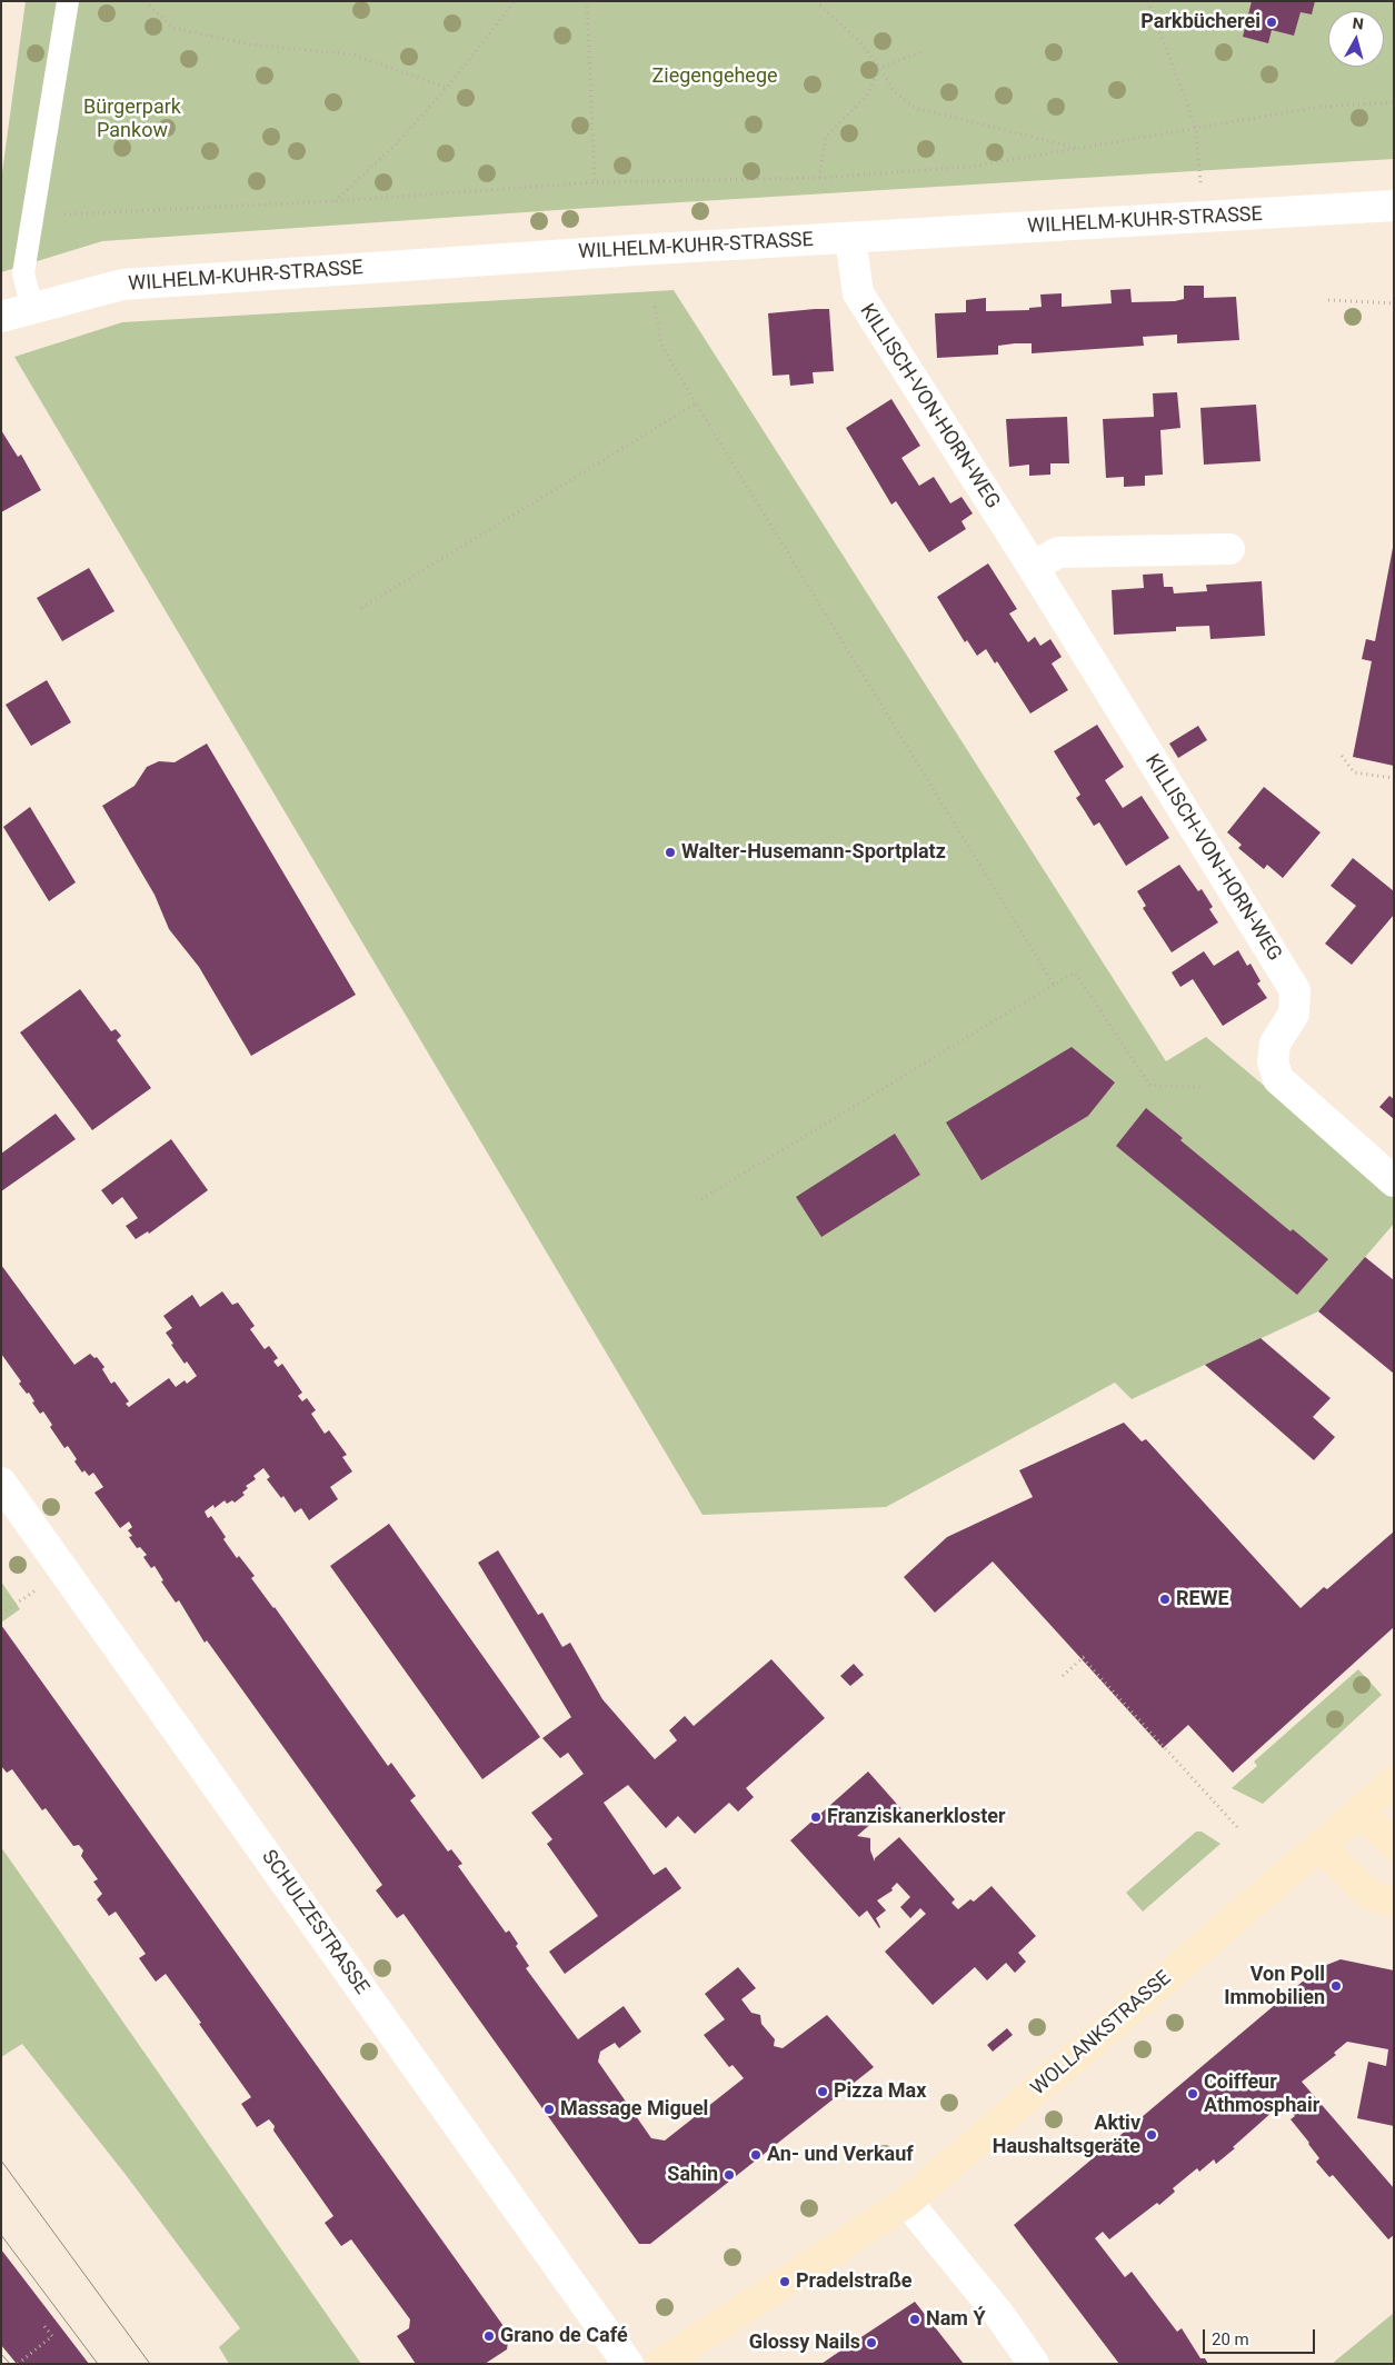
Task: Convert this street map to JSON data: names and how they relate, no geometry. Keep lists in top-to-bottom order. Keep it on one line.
{"streets":{"main road":["WOLLANKSTRASSE"],"street":["WILHELM-KUHR-STRASSE","KILLISCH-VON-HORN-WEG","SCHULZESTRASSE"]},"crossings":[["WILHELM-KUHR-STRASSE","KILLISCH-VON-HORN-WEG"]],"parks":["Ziegengehege","Bürgerpark Pankow"],"places":["Parkbücherei","Walter-Husemann-Sportplatz","REWE","Franziskanerkloster","Von Poll Immobilien","Pizza Max","Coiffeur Athmosphair","Massage Miguel","Aktiv Haushaltsgeräte","An- und Verkauf","Sahin","Pradelstraße","Nam Ý","Grano de Café","Glossy Nails"],"scale_bar":"20 m","north":"top"}
